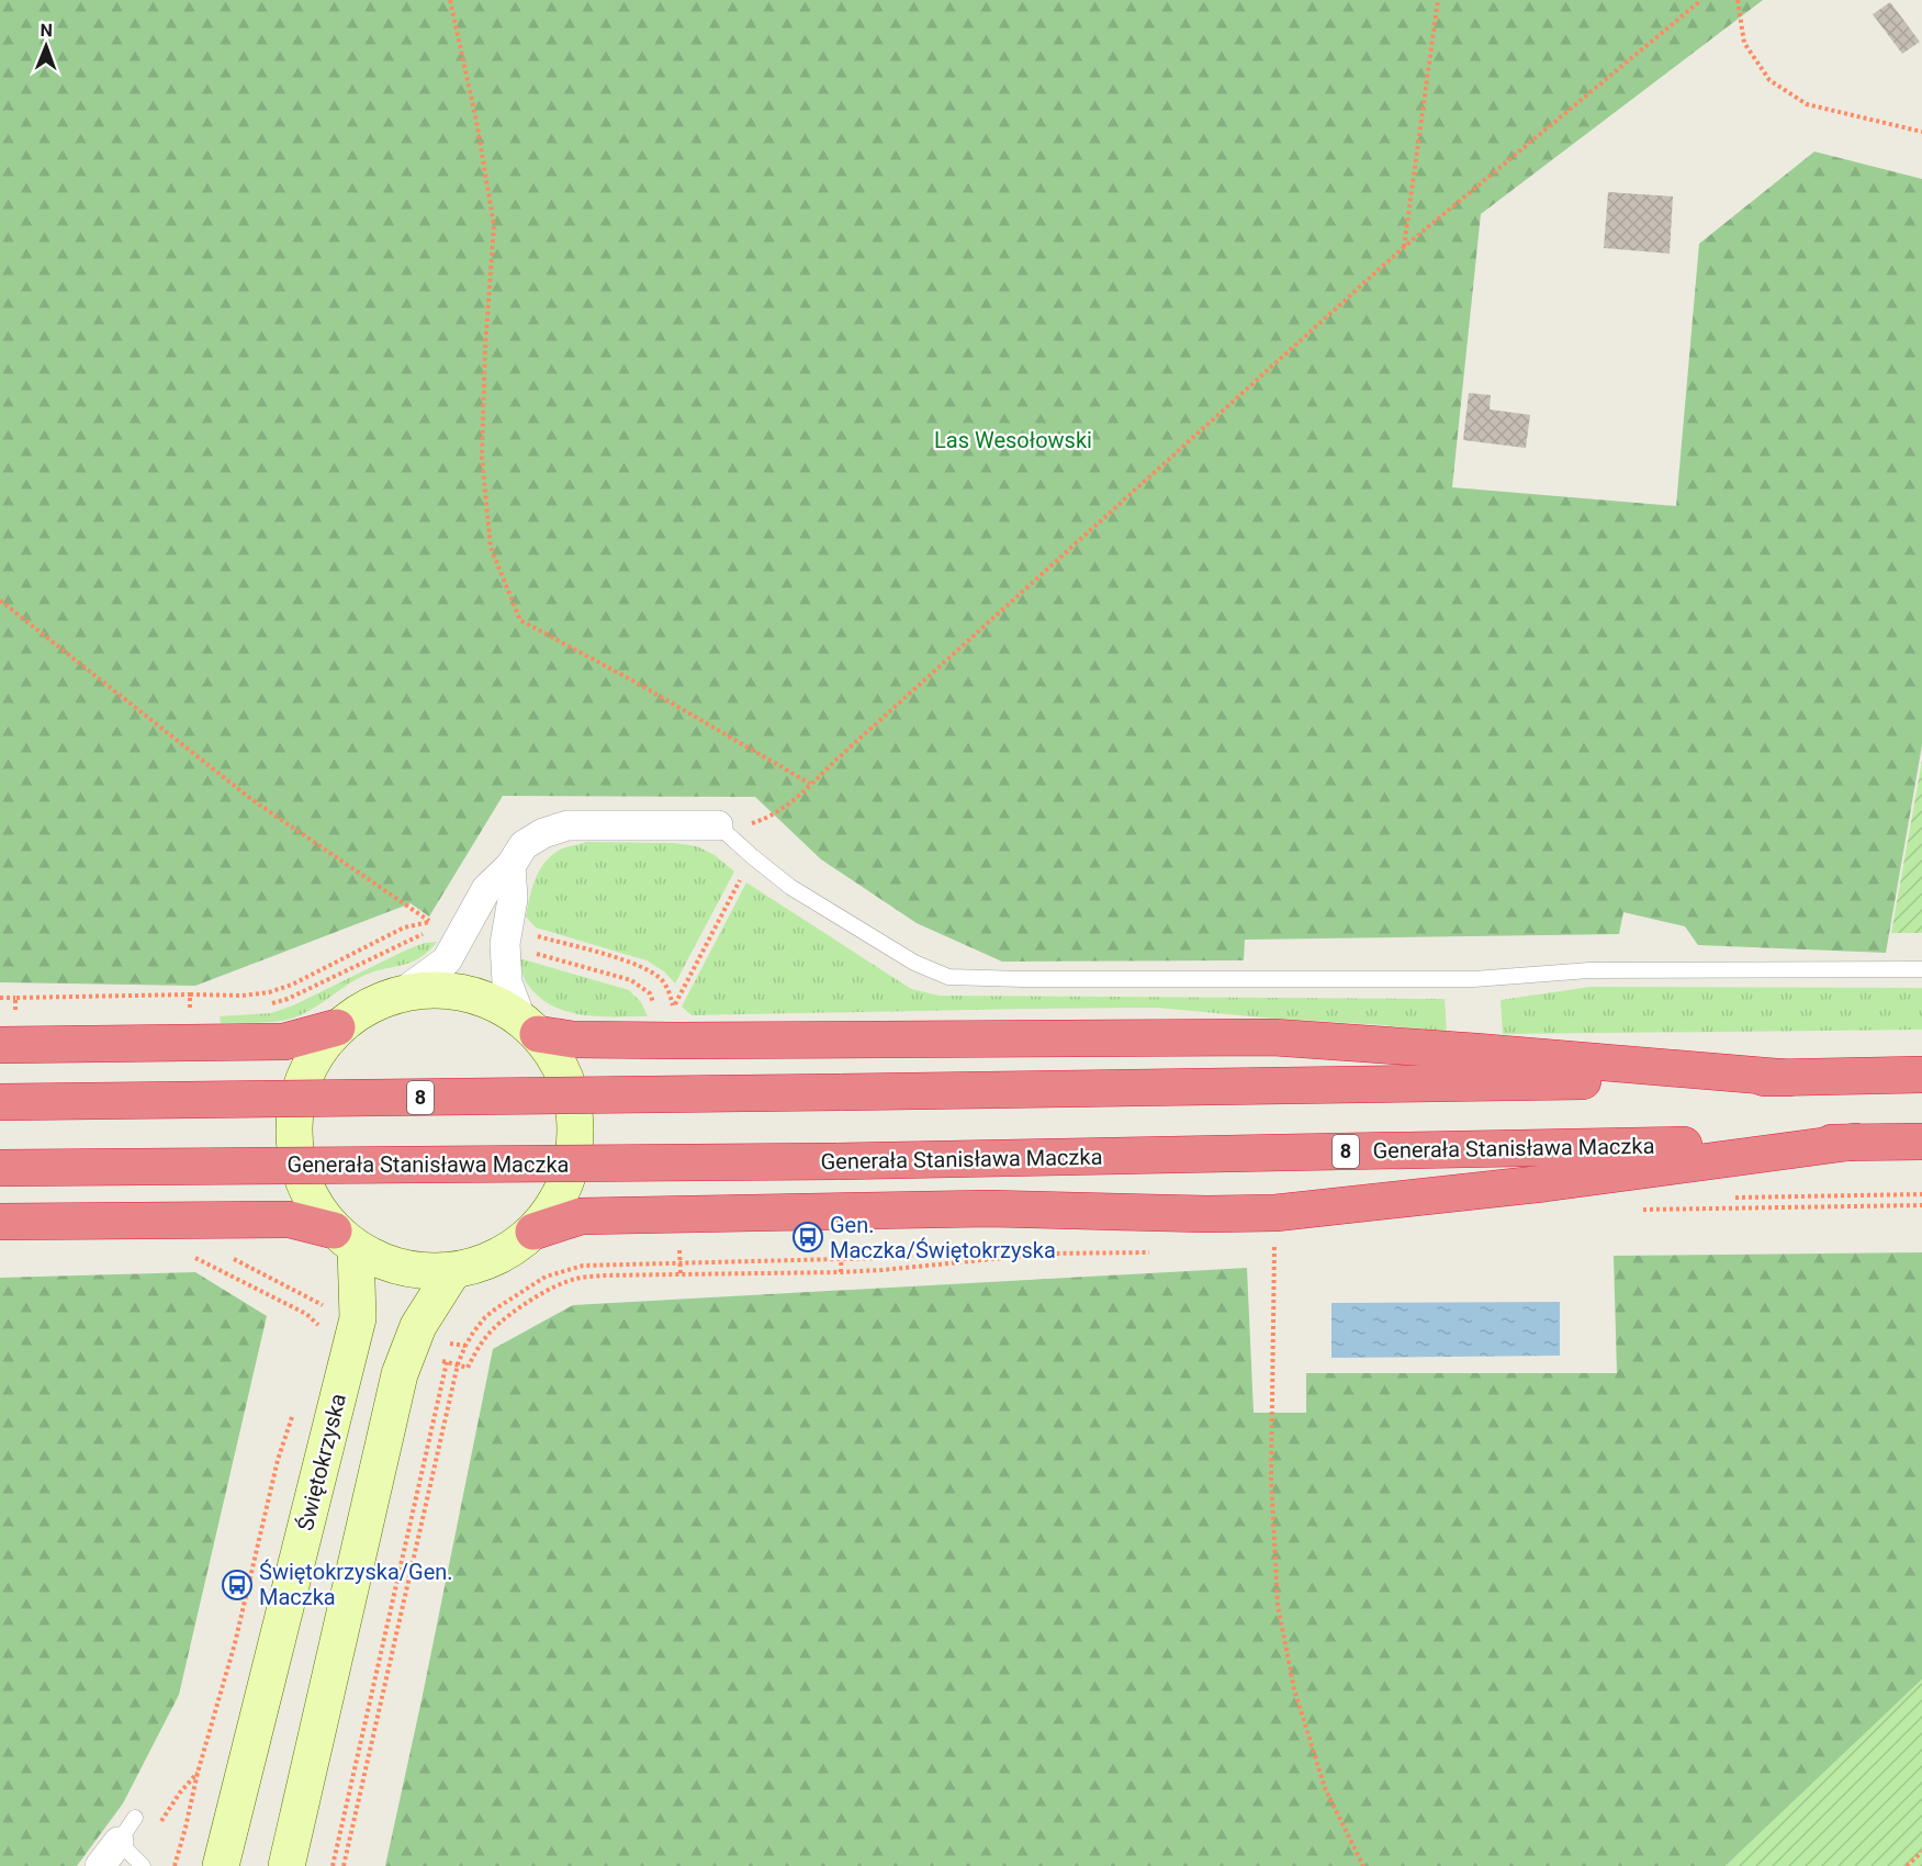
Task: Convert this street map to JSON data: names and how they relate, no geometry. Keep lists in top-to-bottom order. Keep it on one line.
{"streets":{"highway":["8","Generała Stanisława Maczka"],"main road":["Świętokrzyska"]},"parks":["Las Wesołowski"],"places":{"bus stop":["Gen. Maczka/Świętokrzyska","Świętokrzyska/Gen. Maczka"]},"north":"top"}
